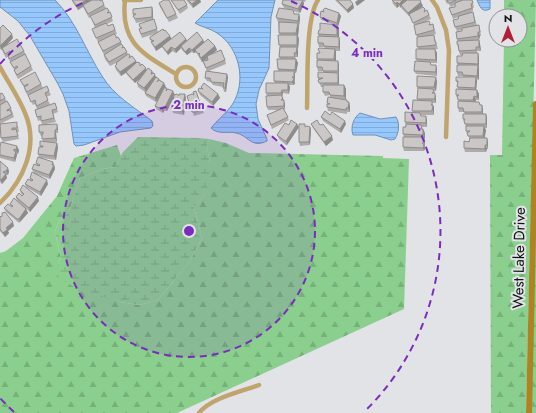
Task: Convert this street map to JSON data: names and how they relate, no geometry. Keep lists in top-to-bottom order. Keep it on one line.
{"streets":{"street":["West Lake Drive"]},"north":"top","rings":["4 min","2 min"]}
